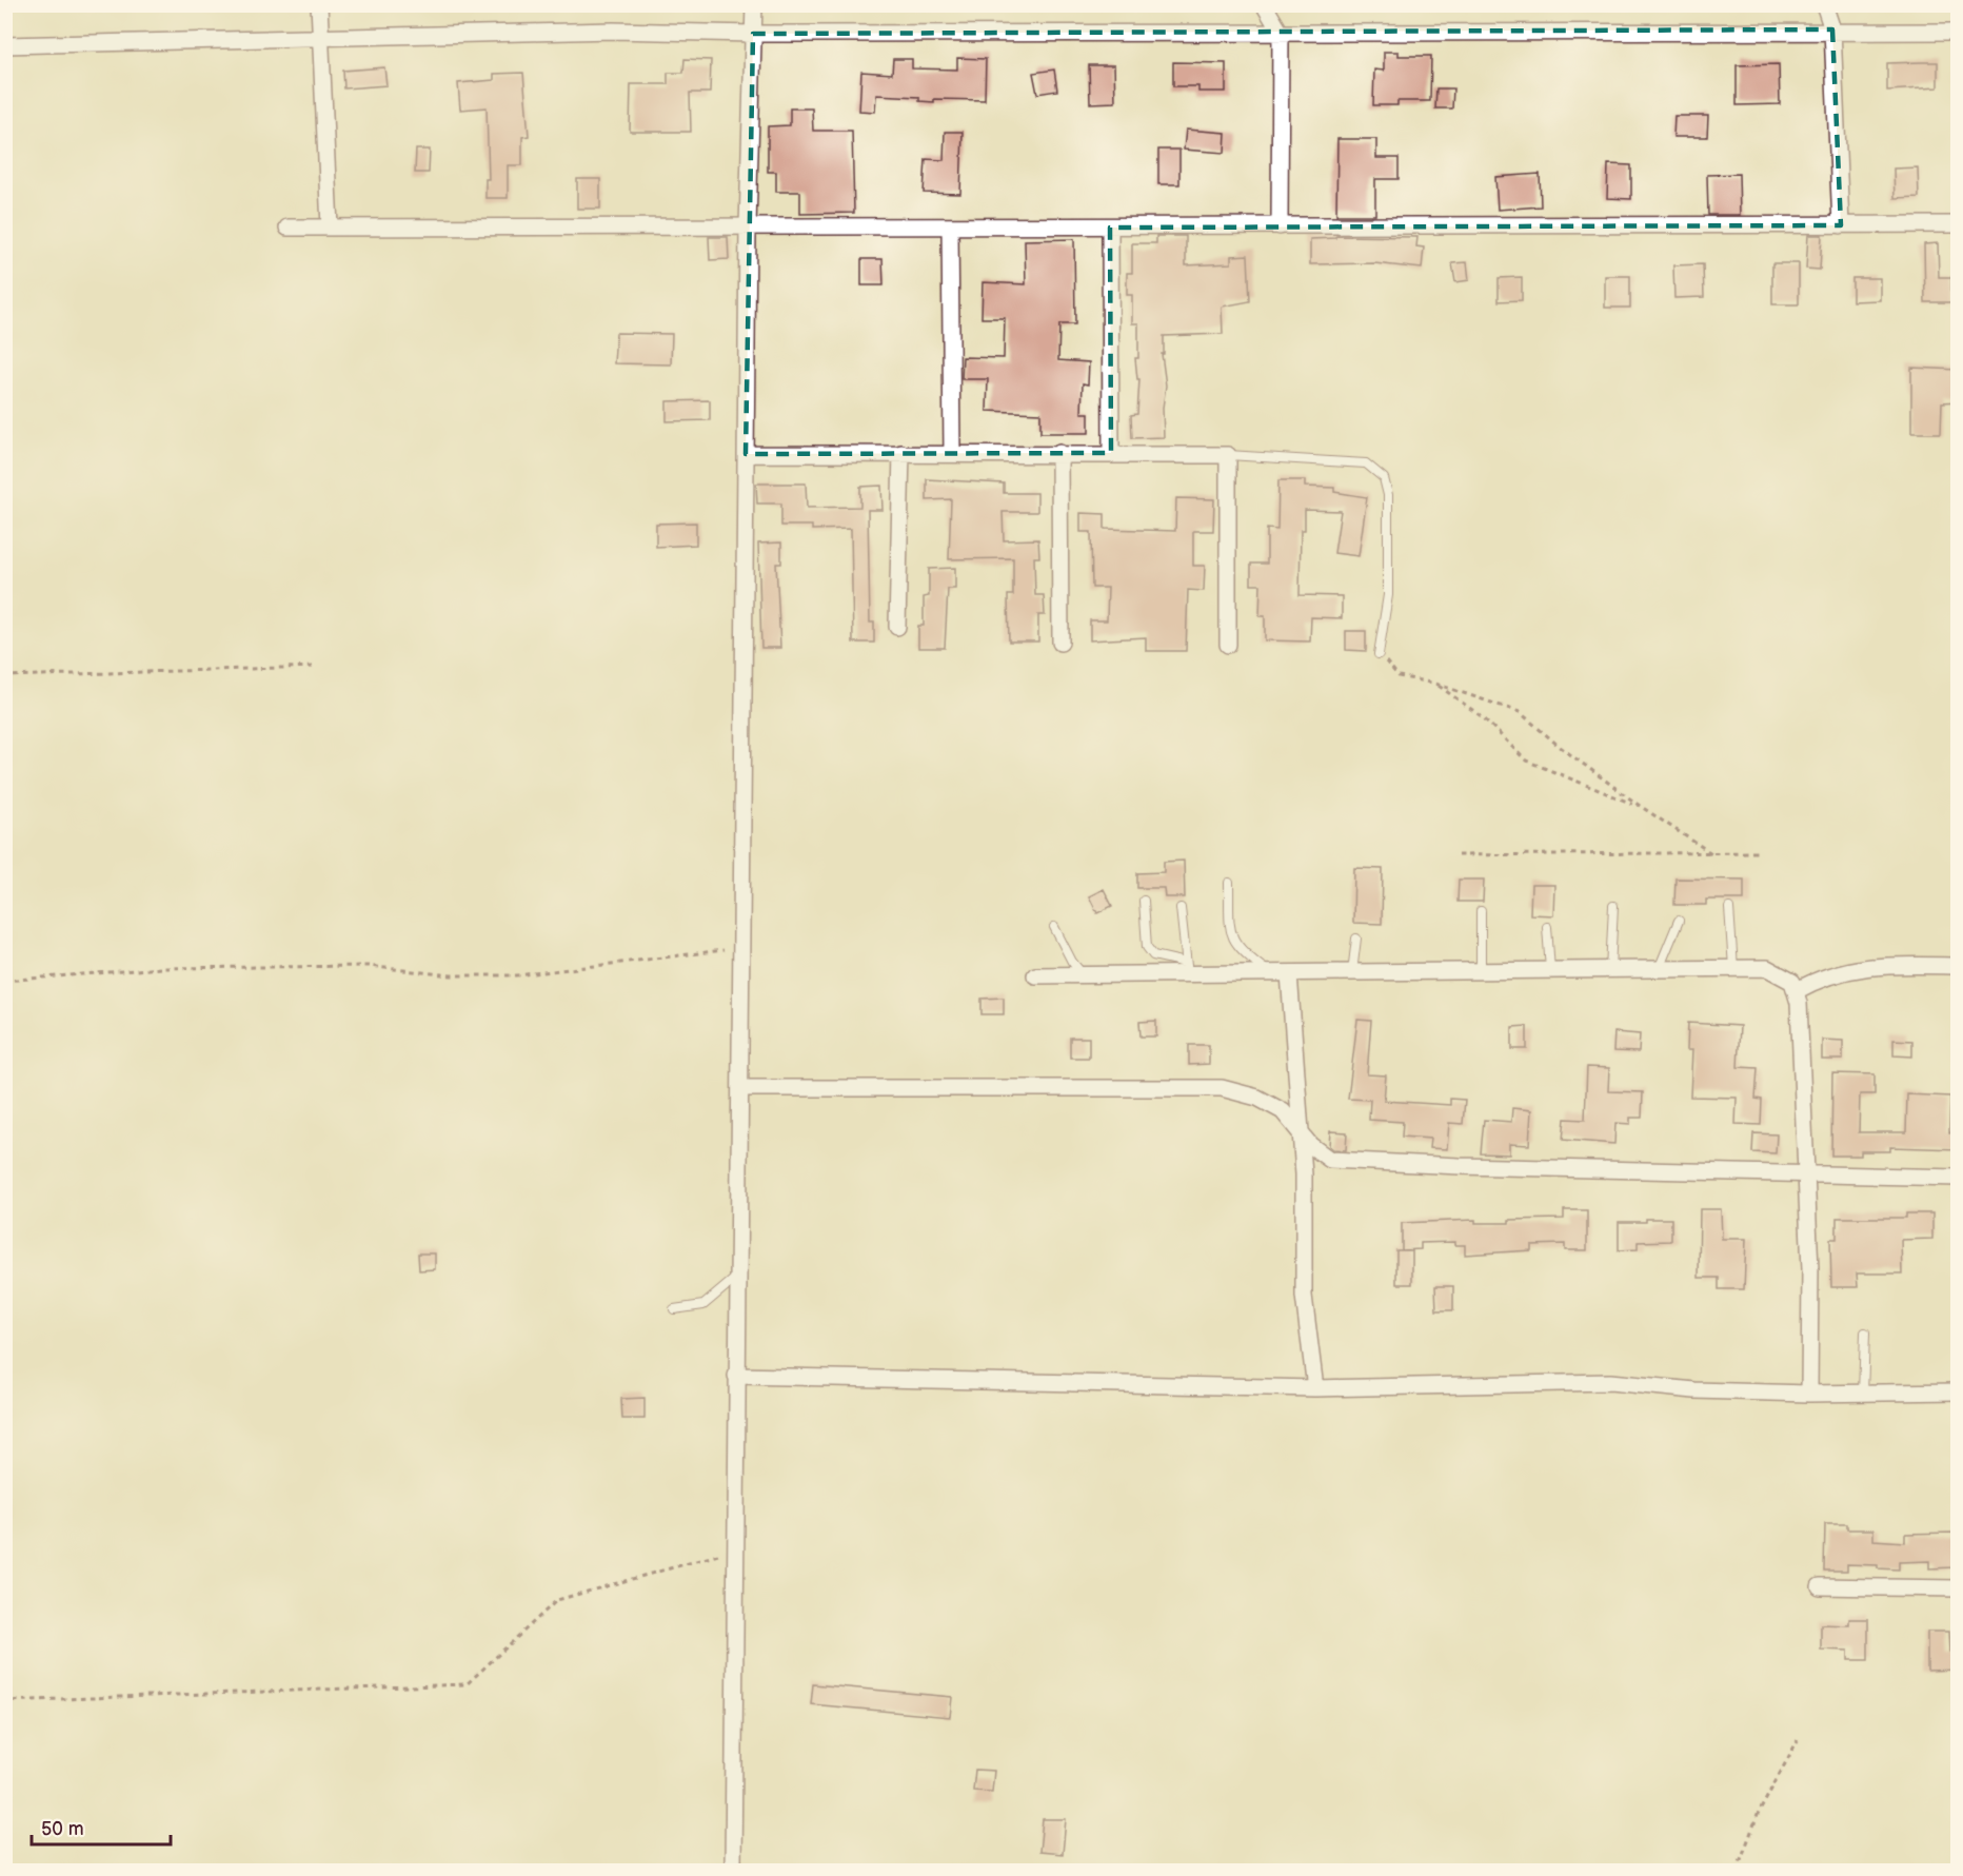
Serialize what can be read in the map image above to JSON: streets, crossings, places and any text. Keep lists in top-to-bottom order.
{
  "scale_bar": "50 m"
}
